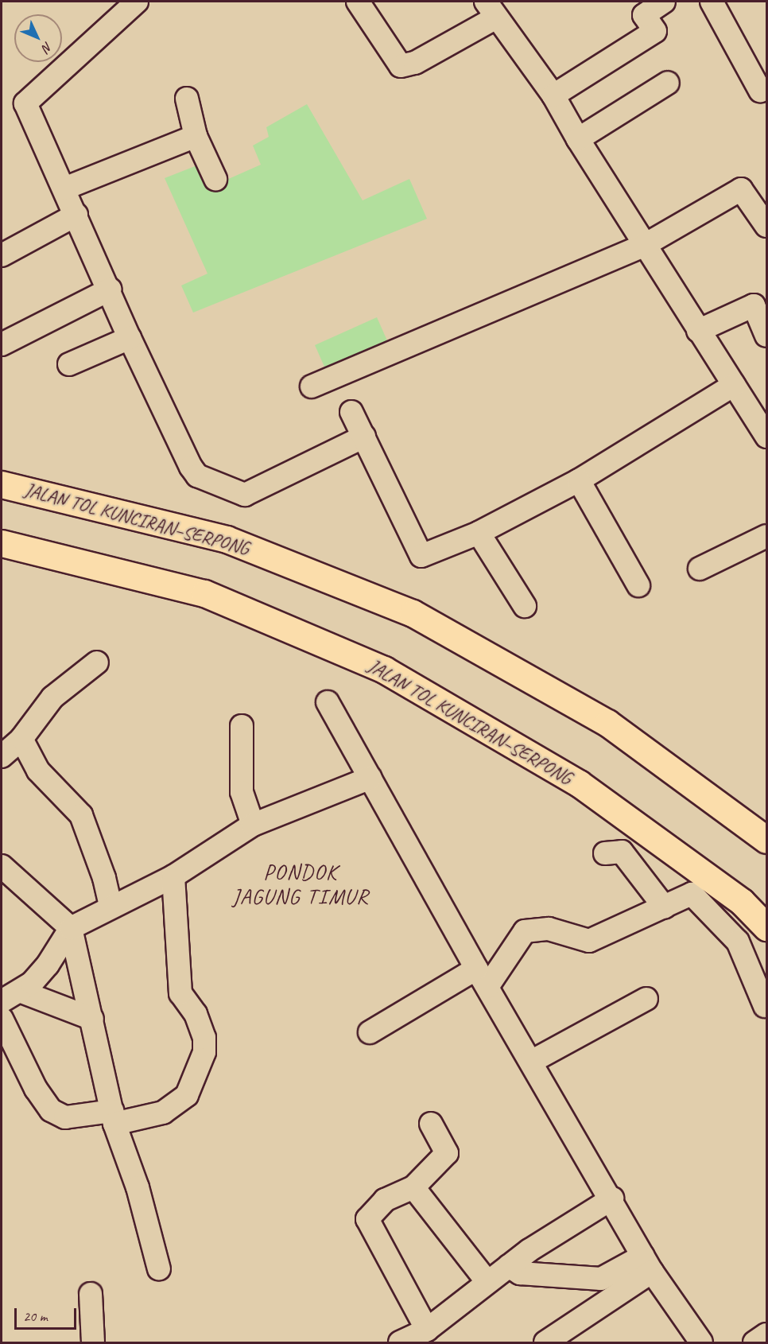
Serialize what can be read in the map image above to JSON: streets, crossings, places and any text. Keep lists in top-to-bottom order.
{
  "streets": {
    "highway": ["JALAN TOL KUNCIRAN–SERPONG"]
  },
  "districts": ["PONDOK JAGUNG TIMUR"],
  "scale_bar": "20 m",
  "north": "bottom right"
}
